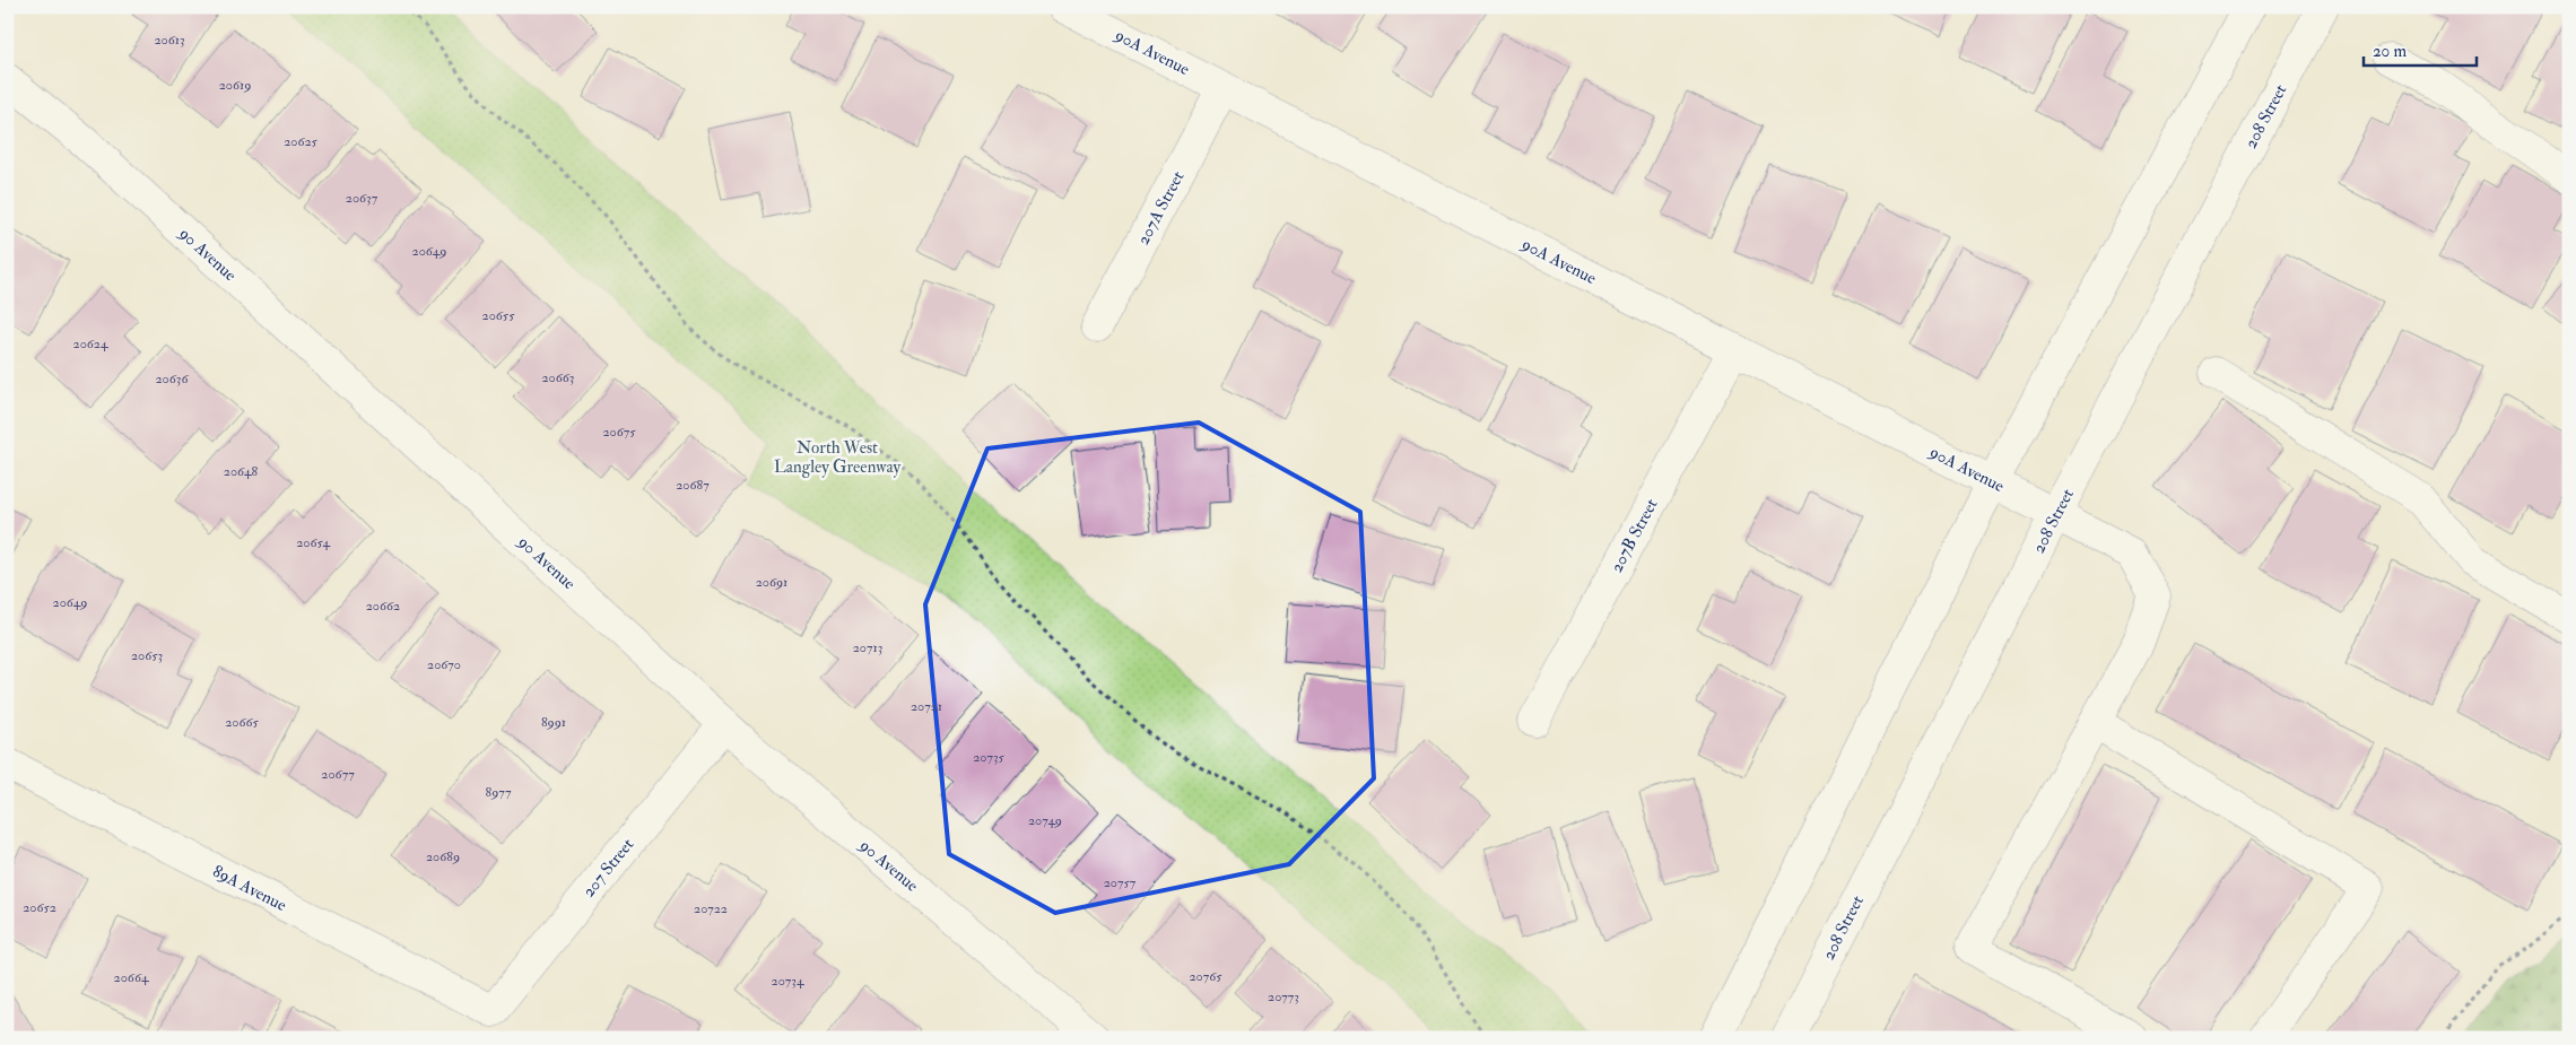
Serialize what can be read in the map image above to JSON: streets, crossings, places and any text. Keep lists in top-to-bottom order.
{
  "streets": {
    "street": [
      "90A Avenue",
      "208 Street",
      "207A Street",
      "90 Avenue",
      "207B Street",
      "207 Street",
      "89A Avenue"
    ]
  },
  "crossings": [
    ["90A Avenue", "208 Street"],
    ["90A Avenue", "207A Street"],
    ["90A Avenue", "207B Street"],
    ["90 Avenue", "207 Street"],
    ["207 Street", "89A Avenue"]
  ],
  "parks": ["North West Langley Greenway"],
  "house_numbers": [
    "20613",
    "20619",
    "20625",
    "20637",
    "20649",
    "20655",
    "20624",
    "20663",
    "20636",
    "20675",
    "20648",
    "20687",
    "20654",
    "20691",
    "20649",
    "20662",
    "20713",
    "20653",
    "20670",
    "20721",
    "20665",
    "8991",
    "20735",
    "20677",
    "8977",
    "20749",
    "20689",
    "20757",
    "20652",
    "20722",
    "20765",
    "20664",
    "20734",
    "20773"
  ],
  "scale_bar": "20 m"
}
